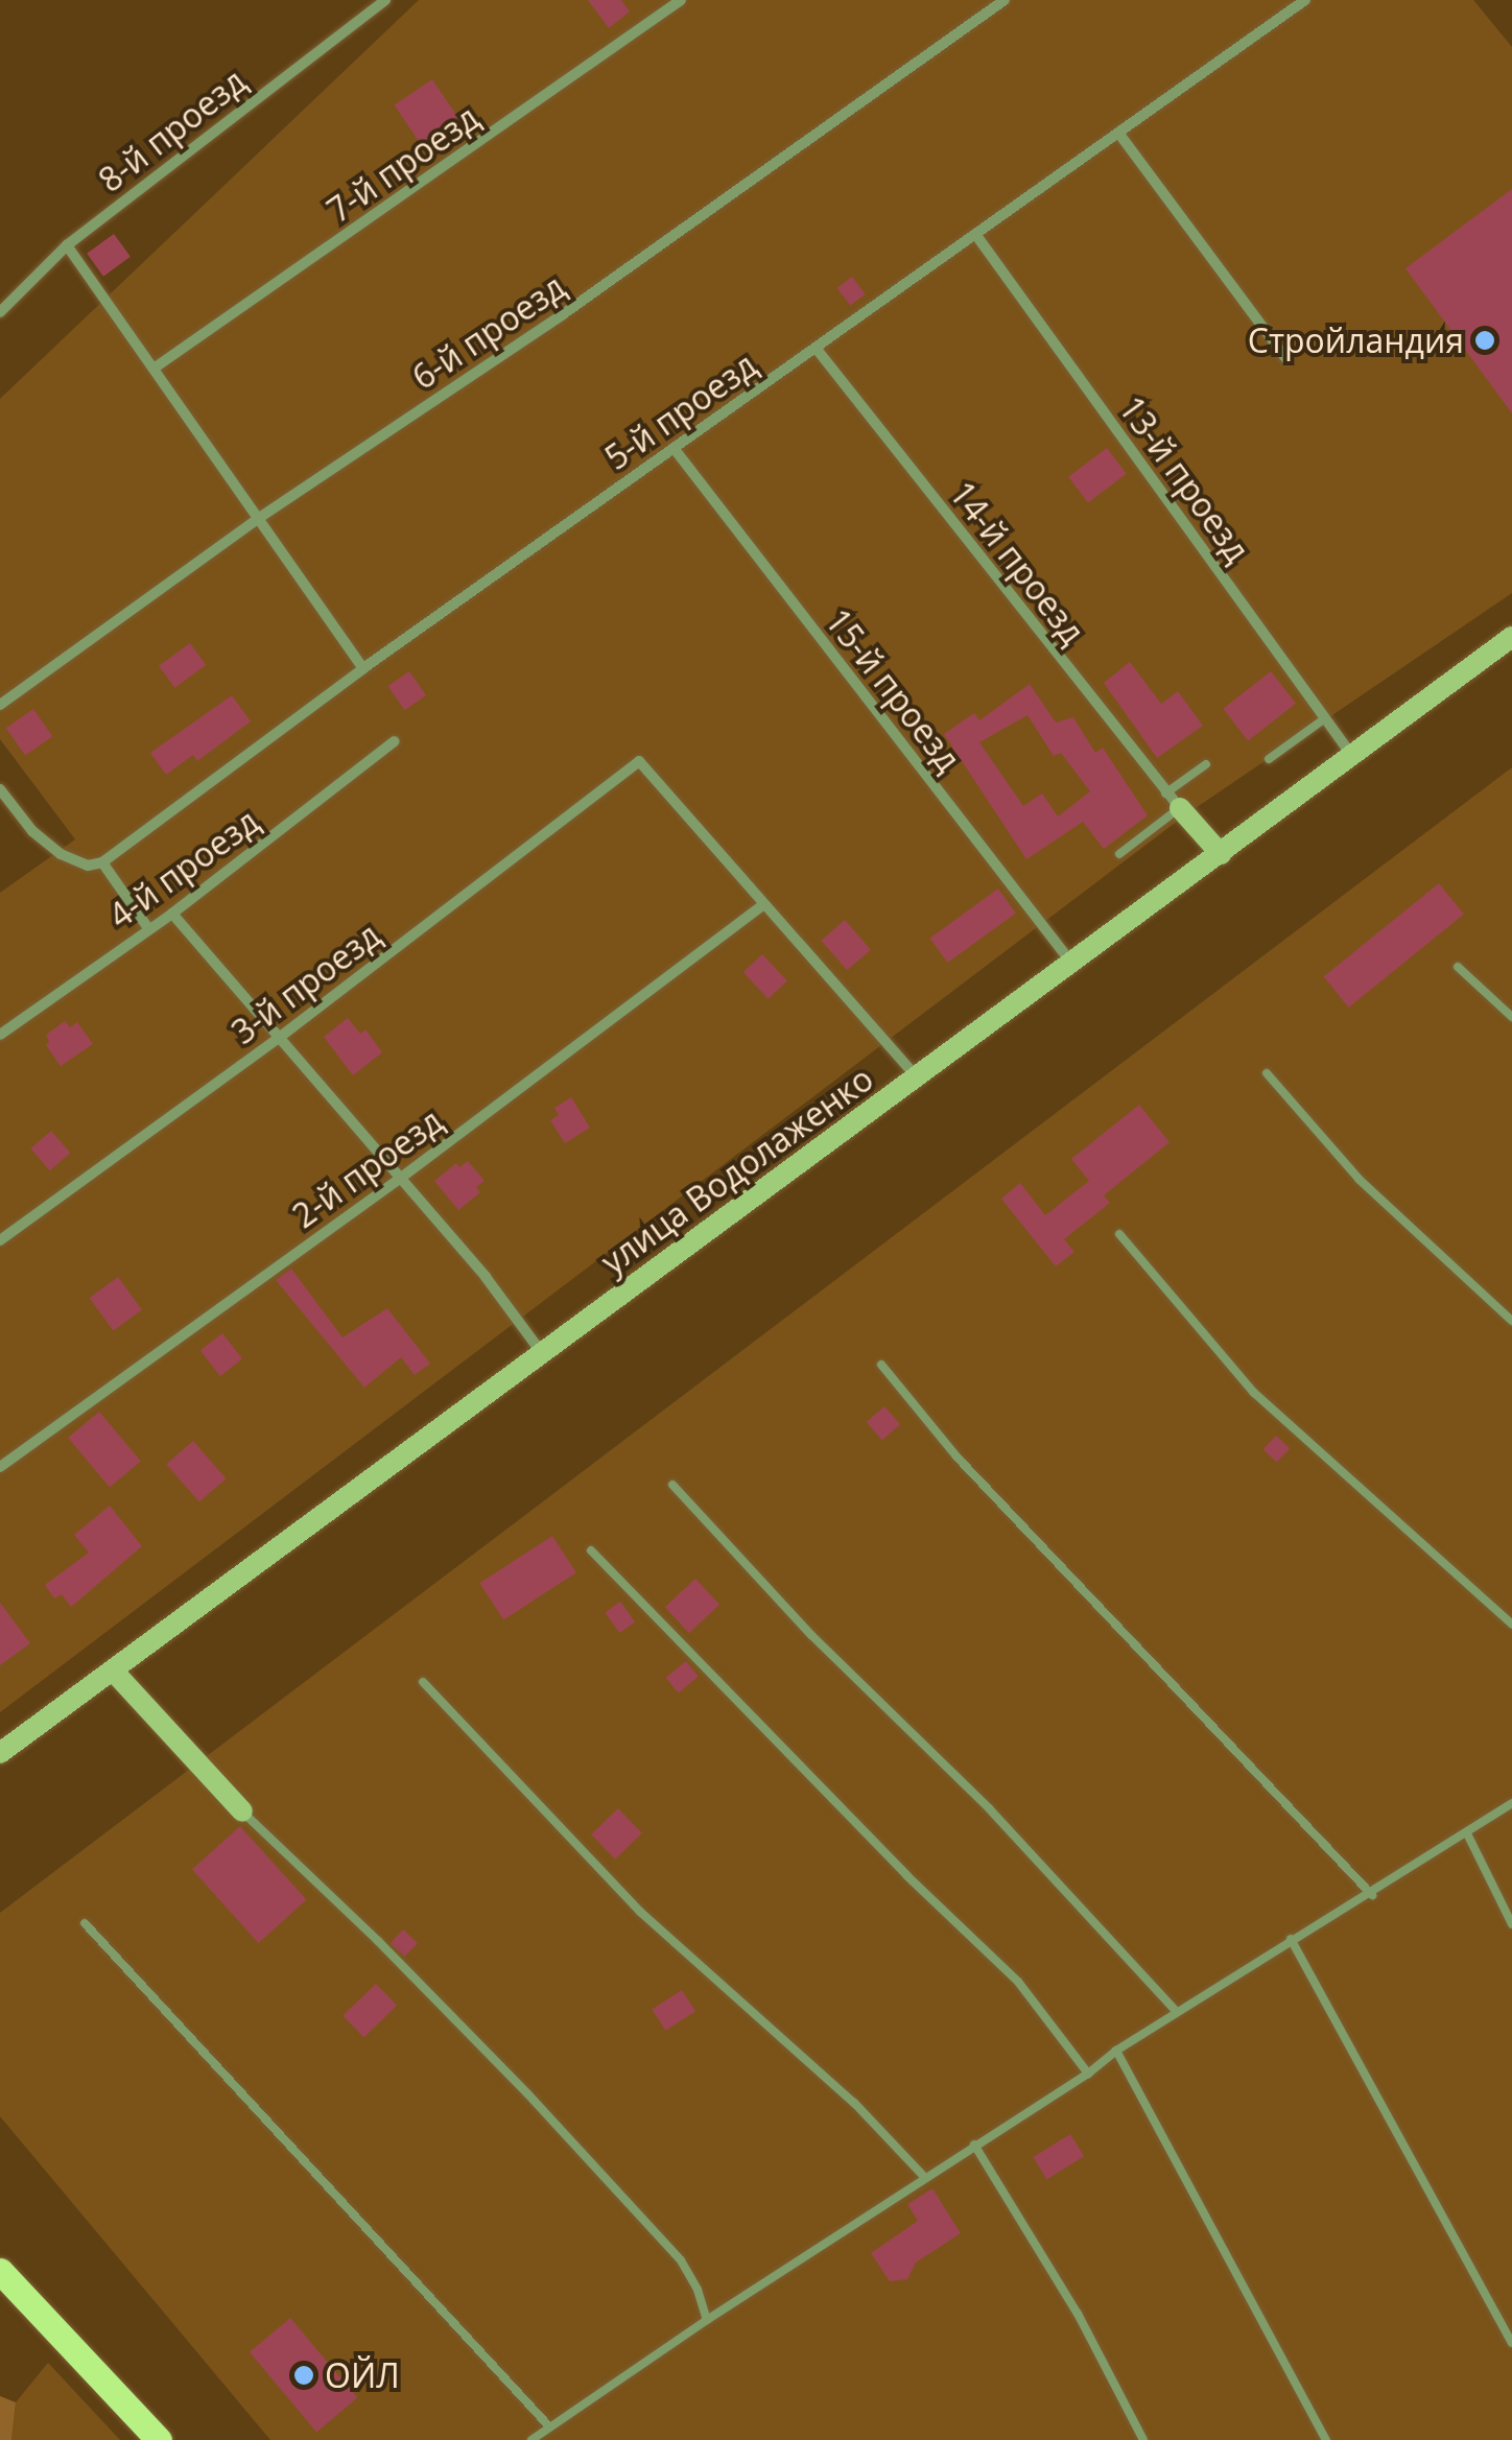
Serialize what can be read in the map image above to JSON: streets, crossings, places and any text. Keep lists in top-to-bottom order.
{
  "streets": {
    "main road": ["улица Водолаженко"],
    "street": [
      "8-й проезд",
      "7-й проезд",
      "6-й проезд",
      "5-й проезд",
      "13-й проезд",
      "14-й проезд",
      "15-й проезд",
      "4-й проезд",
      "3-й проезд",
      "2-й проезд"
    ]
  },
  "crossings": [
    ["5-й проезд", "13-й проезд"],
    ["5-й проезд", "14-й проезд"],
    ["5-й проезд", "15-й проезд"],
    ["13-й проезд", "улица Водолаженко"],
    ["15-й проезд", "улица Водолаженко"],
    ["3-й проезд", "2-й проезд"]
  ],
  "places": ["Стройландия", "ОЙЛ"]
}
